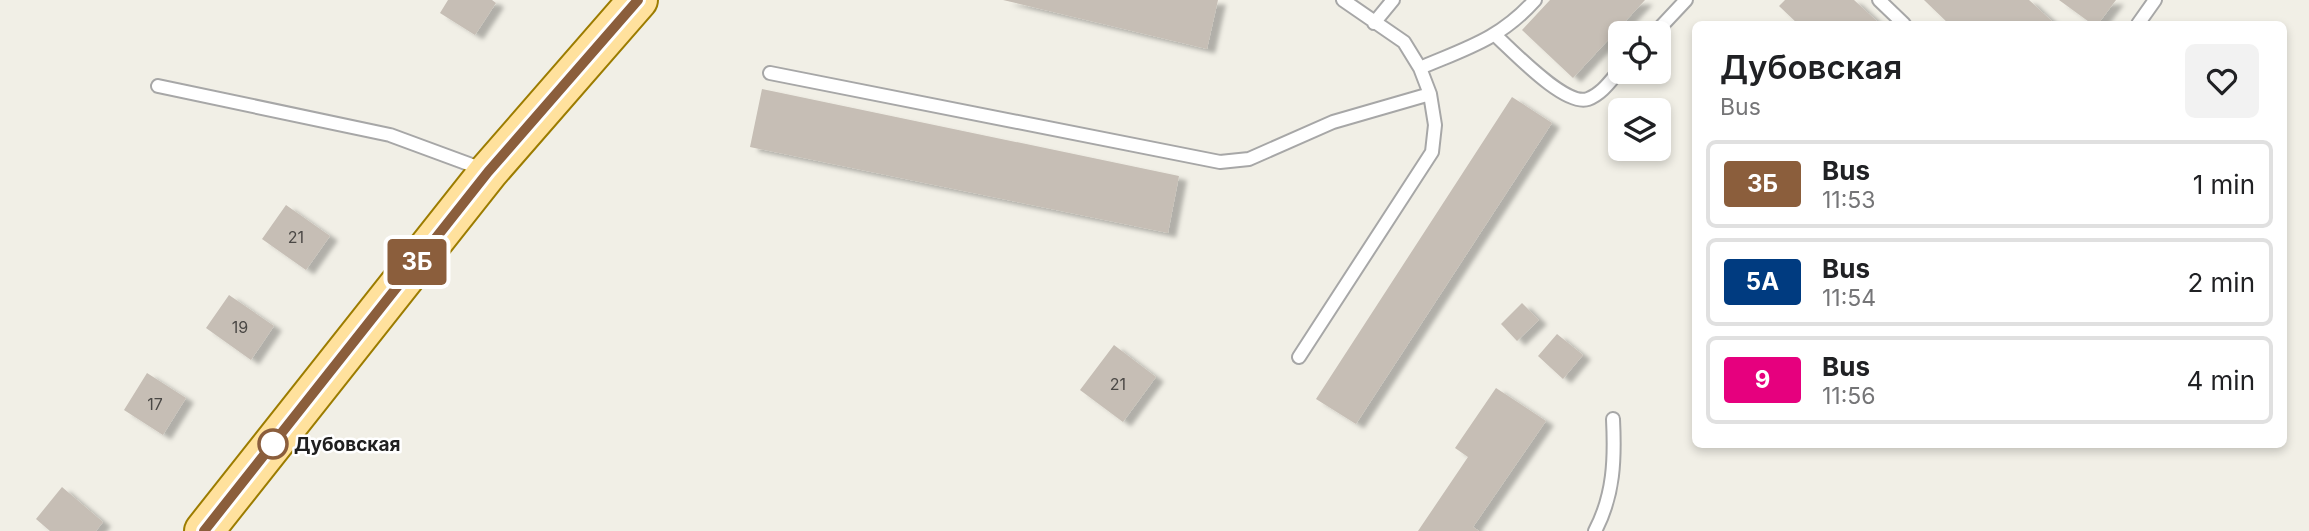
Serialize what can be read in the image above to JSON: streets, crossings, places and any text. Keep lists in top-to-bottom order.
{
  "places": ["Дубовская"],
  "lines": ["bus line 3Б"],
  "house_numbers": [
    "21",
    "19",
    "21",
    "17"
  ],
  "page": {
    "on_map": "3Б",
    "heading": ["Дубовская", "Bus"],
    "list": [
      {
        "mark": "3Б",
        "name": "Bus",
        "note": "11:53",
        "value": "1 min"
      },
      {
        "mark": "5А",
        "name": "Bus",
        "note": "11:54",
        "value": "2 min"
      },
      {
        "mark": "9",
        "name": "Bus",
        "note": "11:56",
        "value": "4 min"
      }
    ]
  }
}
